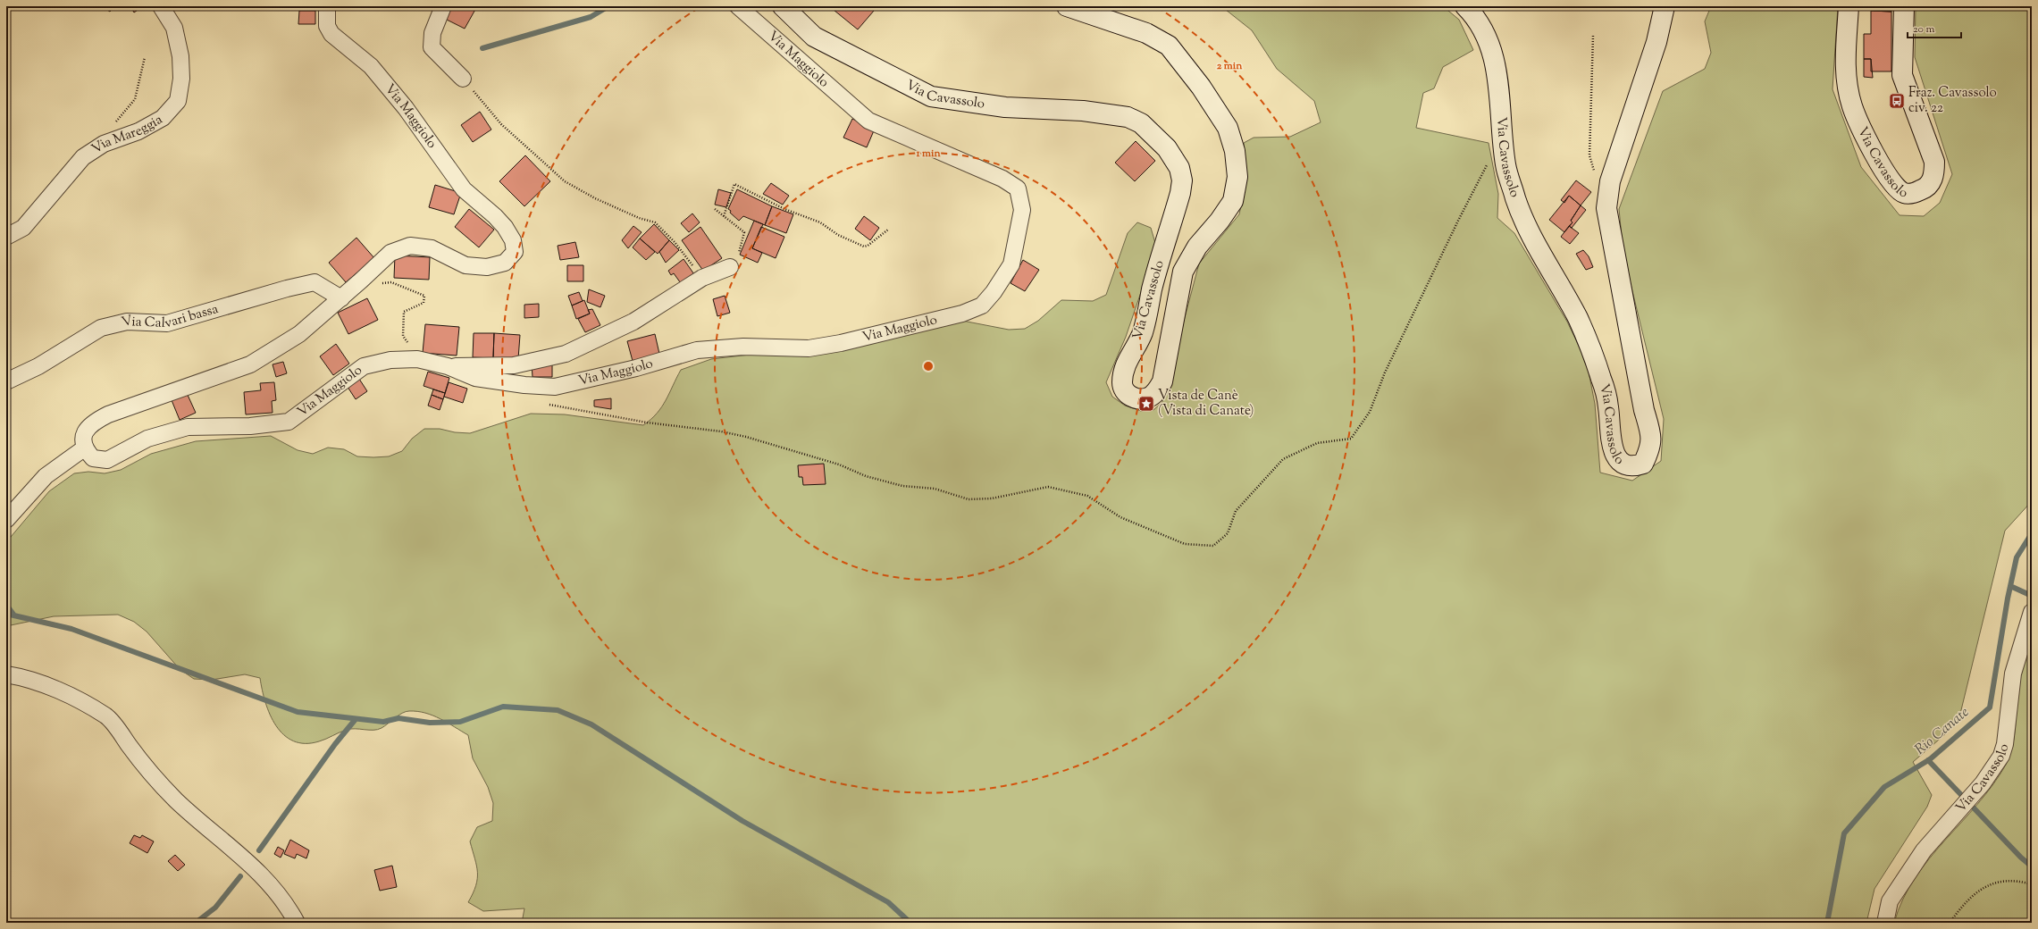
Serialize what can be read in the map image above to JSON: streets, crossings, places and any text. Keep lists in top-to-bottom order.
{
  "streets": {
    "main road": ["Via Cavassolo"],
    "street": ["Via Maggiolo", "Via Mareggia", "Via Calvari bassa"]
  },
  "crossings": [
    ["Via Maggiolo", "Via Calvari bassa"]
  ],
  "water": ["Rio Canate"],
  "places": {
    "bus stop": ["Fraz. Cavassolo civ. 22"],
    "place": ["Vista de Canè (Vista di Canate)"]
  },
  "scale_bar": "20 m",
  "rings": ["2 min", "1 min"]
}
